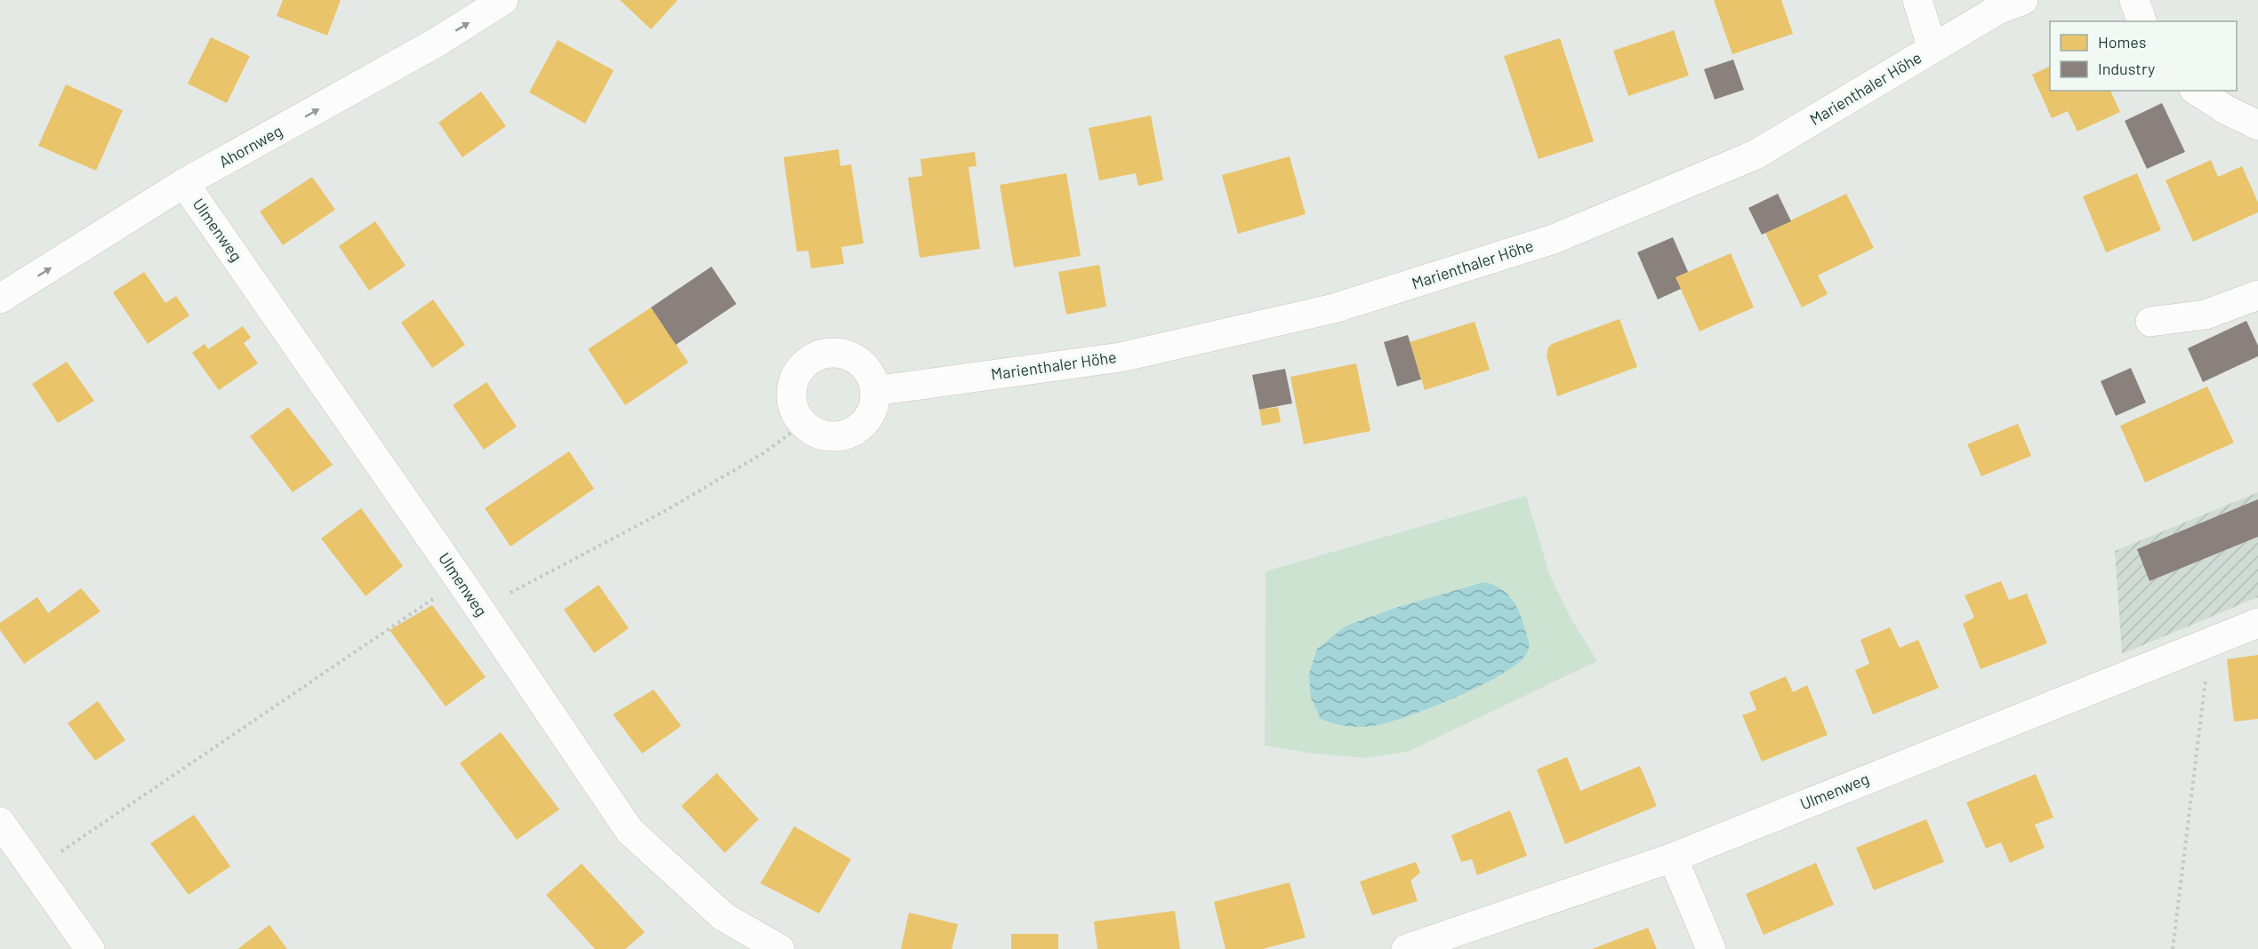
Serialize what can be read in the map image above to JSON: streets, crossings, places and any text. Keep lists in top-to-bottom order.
{
  "streets": {
    "street": ["Marienthaler Höhe", "Ahornweg", "Ulmenweg"]
  },
  "crossings": [
    ["Ahornweg", "Ulmenweg"]
  ],
  "one_way": ["Ahornweg"],
  "legend": ["Homes", "Industry"]
}
